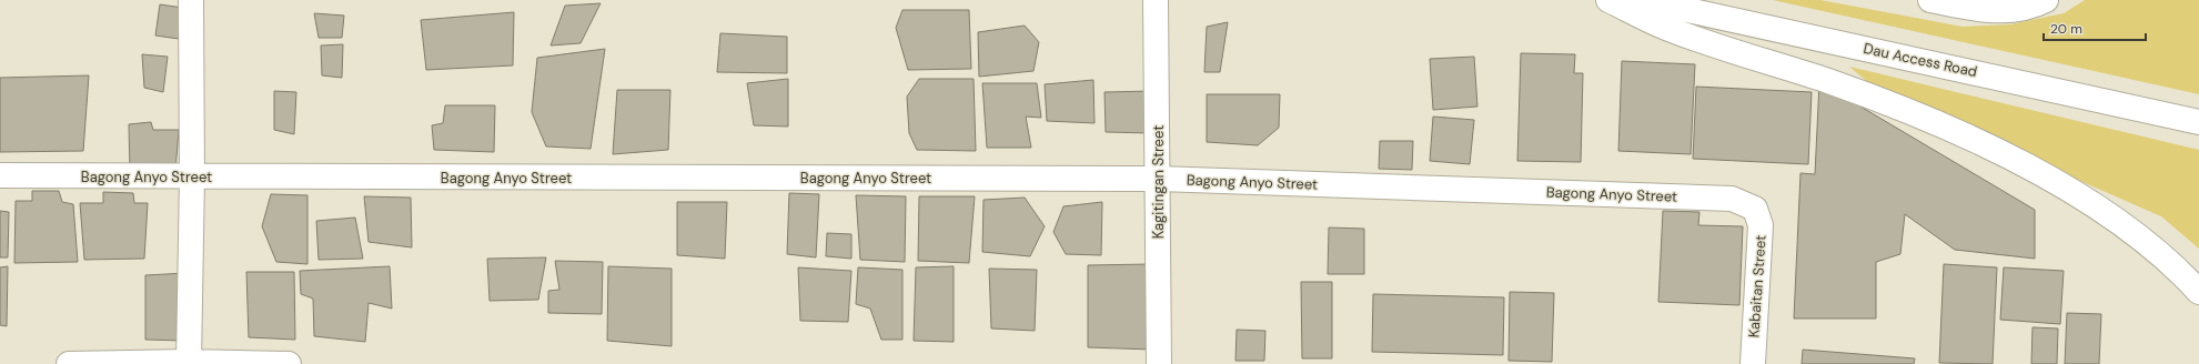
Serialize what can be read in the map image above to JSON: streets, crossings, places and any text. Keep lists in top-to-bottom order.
{
  "streets": {
    "main road": [
      "Dau Access Road",
      "Bagong Anyo Street",
      "Kagitingan Street",
      "Kabaitan Street"
    ]
  },
  "crossings": [
    ["Bagong Anyo Street", "Kagitingan Street"],
    ["Bagong Anyo Street", "Kabaitan Street"]
  ],
  "scale_bar": "20 m"
}
